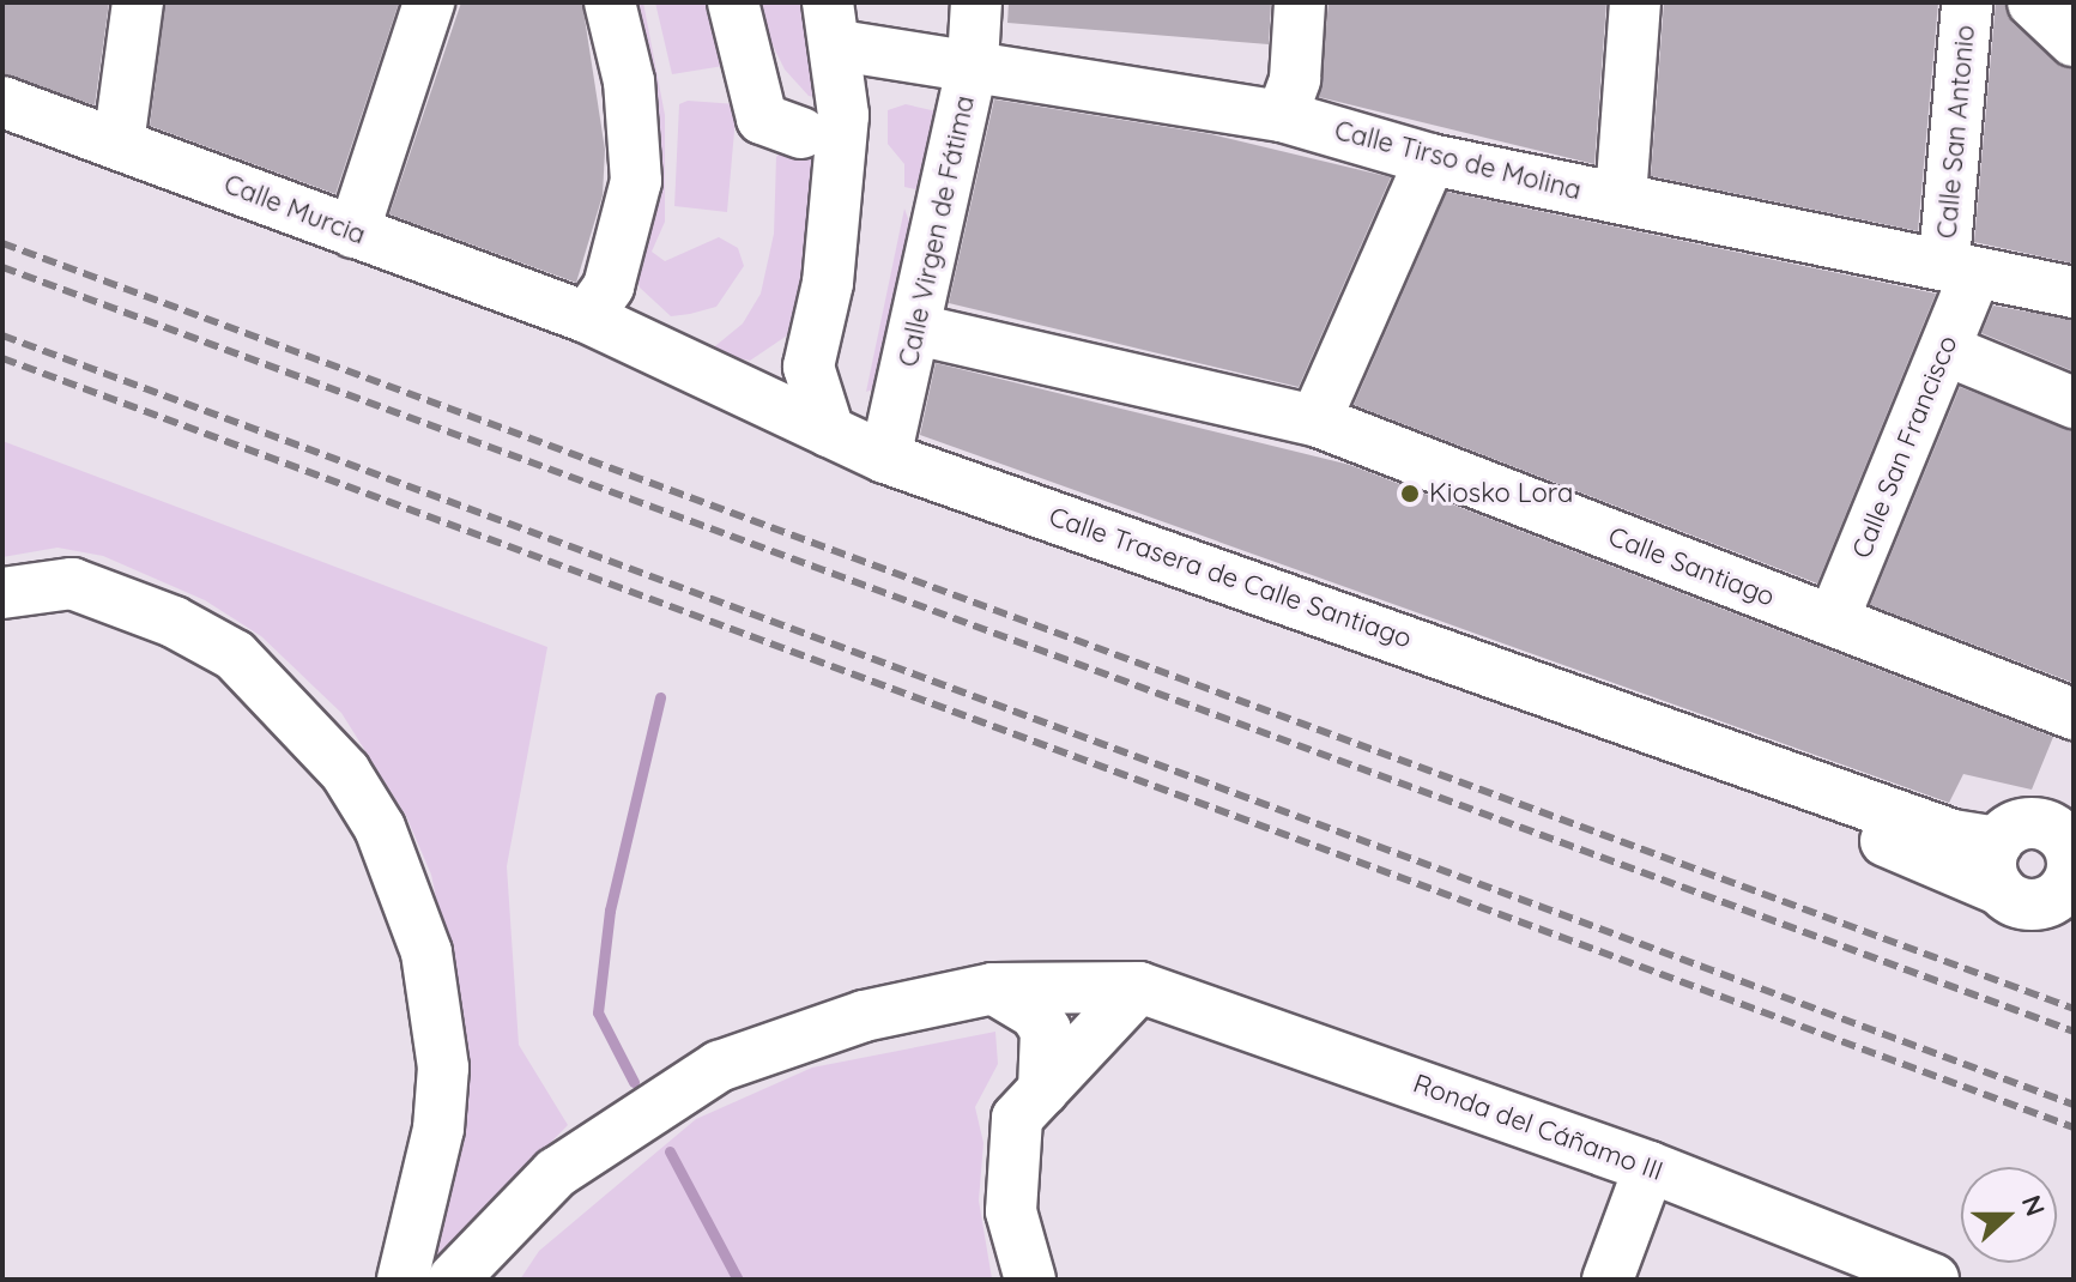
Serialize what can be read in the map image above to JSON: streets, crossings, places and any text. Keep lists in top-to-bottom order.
{
  "streets": {
    "street": [
      "Calle San Antonio",
      "Calle Tirso de Molina",
      "Calle Murcia",
      "Calle Virgen de Fátima",
      "Calle San Francisco",
      "Calle Santiago",
      "Calle Trasera de Calle Santiago",
      "Ronda del Cáñamo III"
    ]
  },
  "crossings": [
    ["Calle San Antonio", "Calle Tirso de Molina"],
    ["Calle San Antonio", "Calle San Francisco"],
    ["Calle Tirso de Molina", "Calle Virgen de Fátima"],
    ["Calle Tirso de Molina", "Calle San Francisco"],
    ["Calle Murcia", "Calle Trasera de Calle Santiago"],
    ["Calle Virgen de Fátima", "Calle Santiago"],
    ["Calle Virgen de Fátima", "Calle Trasera de Calle Santiago"],
    ["Calle San Francisco", "Calle Santiago"]
  ],
  "places": ["Kiosko Lora"],
  "north": "right"
}
